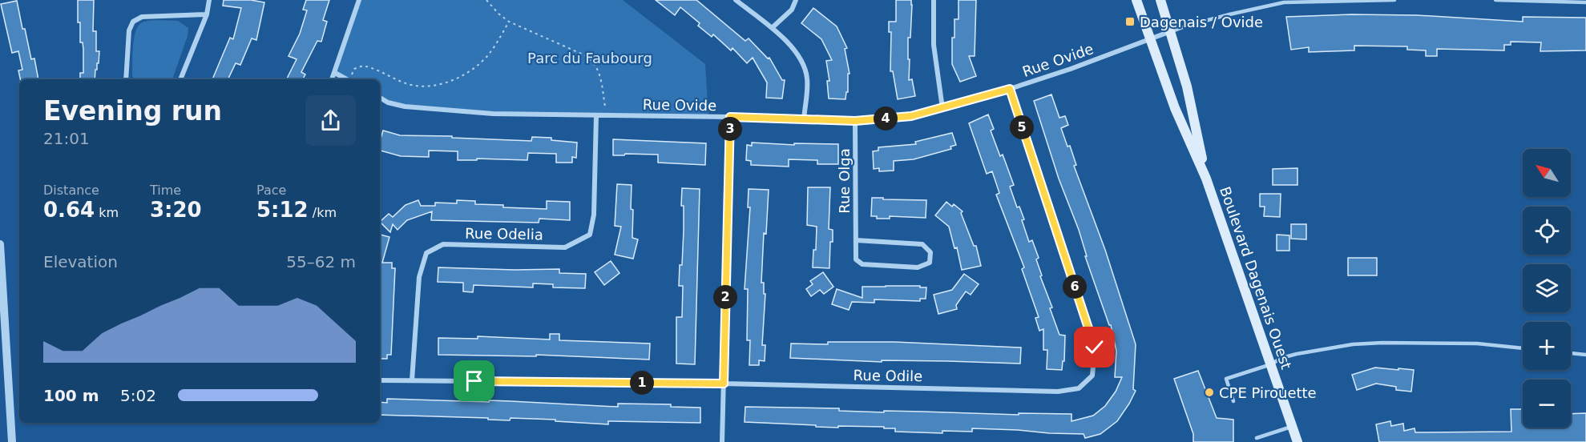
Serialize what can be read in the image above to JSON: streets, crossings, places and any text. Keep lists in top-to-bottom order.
{
  "streets": {
    "main road": ["Boulevard Dagenais Ouest"],
    "street": [
      "Rue Ovide",
      "Rue Olga",
      "Rue Odelia",
      "Rue Odile"
    ]
  },
  "crossings": [
    ["Rue Ovide", "Rue Olga"],
    ["Rue Ovide", "Rue Odelia"],
    ["Rue Ovide", "Boulevard Dagenais Ouest"],
    ["Rue Ovide", "Rue Odile"],
    ["Rue Odelia", "Rue Odile"]
  ],
  "parks": ["Parc du Faubourg"],
  "places": {
    "transit": ["Dagenais / Ovide"],
    "other": ["CPE Pirouette"]
  },
  "north": "top left",
  "page": {
    "heading": ["Evening run", "21:01"],
    "pins": [
      "4",
      "5",
      "3",
      "6",
      "2",
      "1"
    ],
    "map_buttons": ["+", "−"],
    "stats": [
      ["Distance", "0.64 km"],
      ["Time", "3:20"],
      ["Pace", "5:12 /km"]
    ],
    "chart": ["Elevation", "55–62 m"],
    "list": [
      {
        "name": "100 m",
        "note": "5:02"
      }
    ]
  }
}
